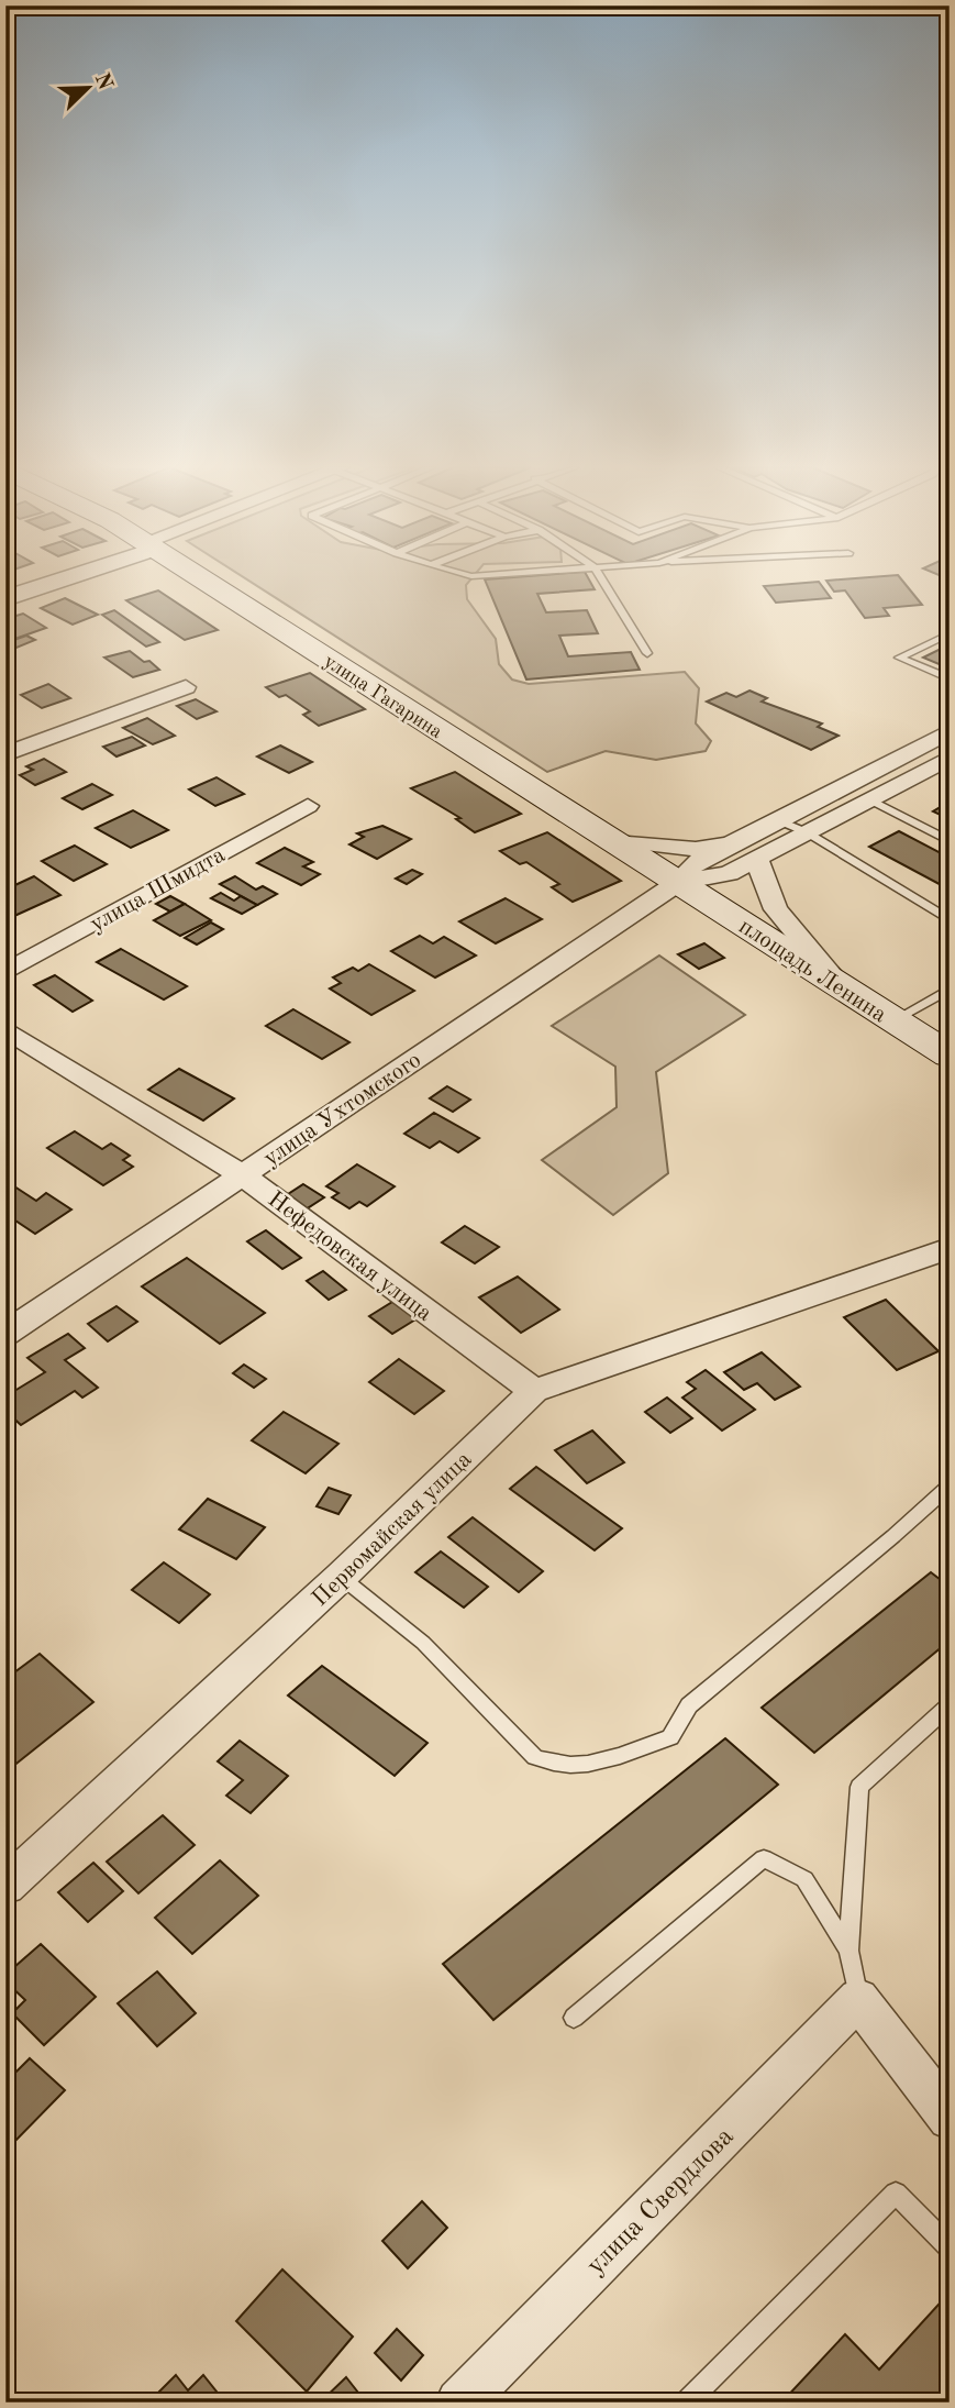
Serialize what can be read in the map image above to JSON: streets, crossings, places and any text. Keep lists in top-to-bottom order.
{
  "streets": {
    "main road": ["улица Гагарина", "площадь Ленина"],
    "street": [
      "улица Шмидта",
      "улица Ухтомского",
      "Нефедовская улица",
      "Первомайская улица",
      "улица Свердлова"
    ]
  },
  "crossings": [
    ["улица Гагарина", "площадь Ленина"],
    ["улица Гагарина", "улица Ухтомского"],
    ["площадь Ленина", "улица Ухтомского"],
    ["улица Ухтомского", "Нефедовская улица"],
    ["Нефедовская улица", "Первомайская улица"]
  ],
  "north": "top right"
}
